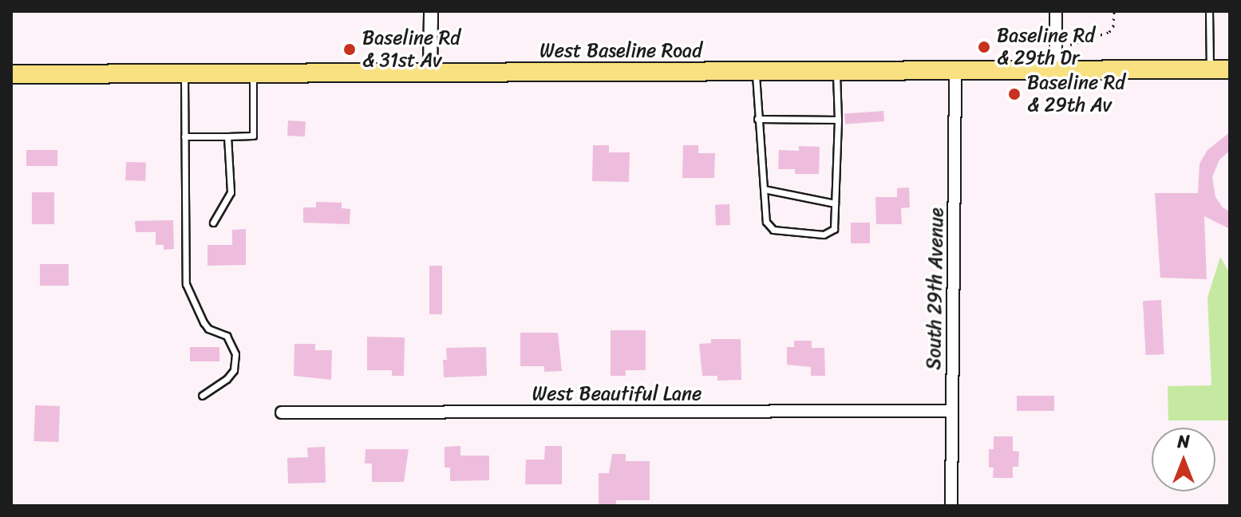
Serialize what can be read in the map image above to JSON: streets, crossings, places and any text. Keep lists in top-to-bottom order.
{
  "streets": {
    "main road": ["West Baseline Road"],
    "street": ["South 29th Avenue", "West Beautiful Lane"]
  },
  "crossings": [
    ["West Baseline Road", "South 29th Avenue"],
    ["South 29th Avenue", "West Beautiful Lane"]
  ],
  "places": ["Baseline Rd & 29th Dr", "Baseline Rd & 31st Av", "Baseline Rd & 29th Av"],
  "north": "top"
}
